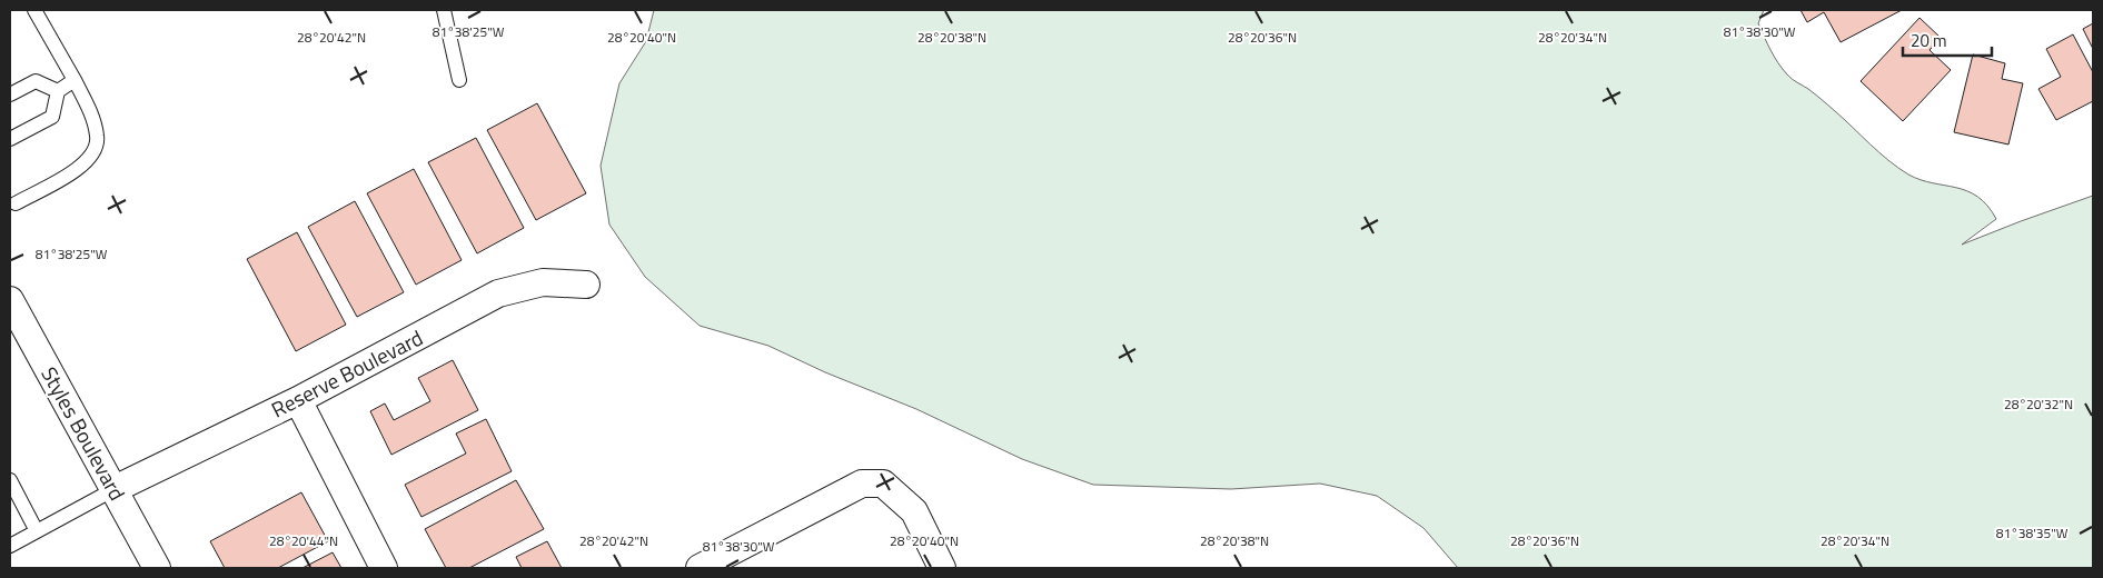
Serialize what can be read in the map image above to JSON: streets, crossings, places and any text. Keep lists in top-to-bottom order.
{
  "streets": {
    "street": ["Reserve Boulevard", "Styles Boulevard"]
  },
  "crossings": [
    ["Reserve Boulevard", "Styles Boulevard"]
  ],
  "scale_bar": "20 m",
  "coordinates": [
    "81°38'25\"W",
    "81°38'30\"W",
    "28°20'42\"N",
    "28°20'40\"N",
    "28°20'38\"N",
    "28°20'36\"N",
    "28°20'34\"N",
    "28°20'32\"N",
    "81°38'35\"W",
    "28°20'44\"N"
  ]
}
